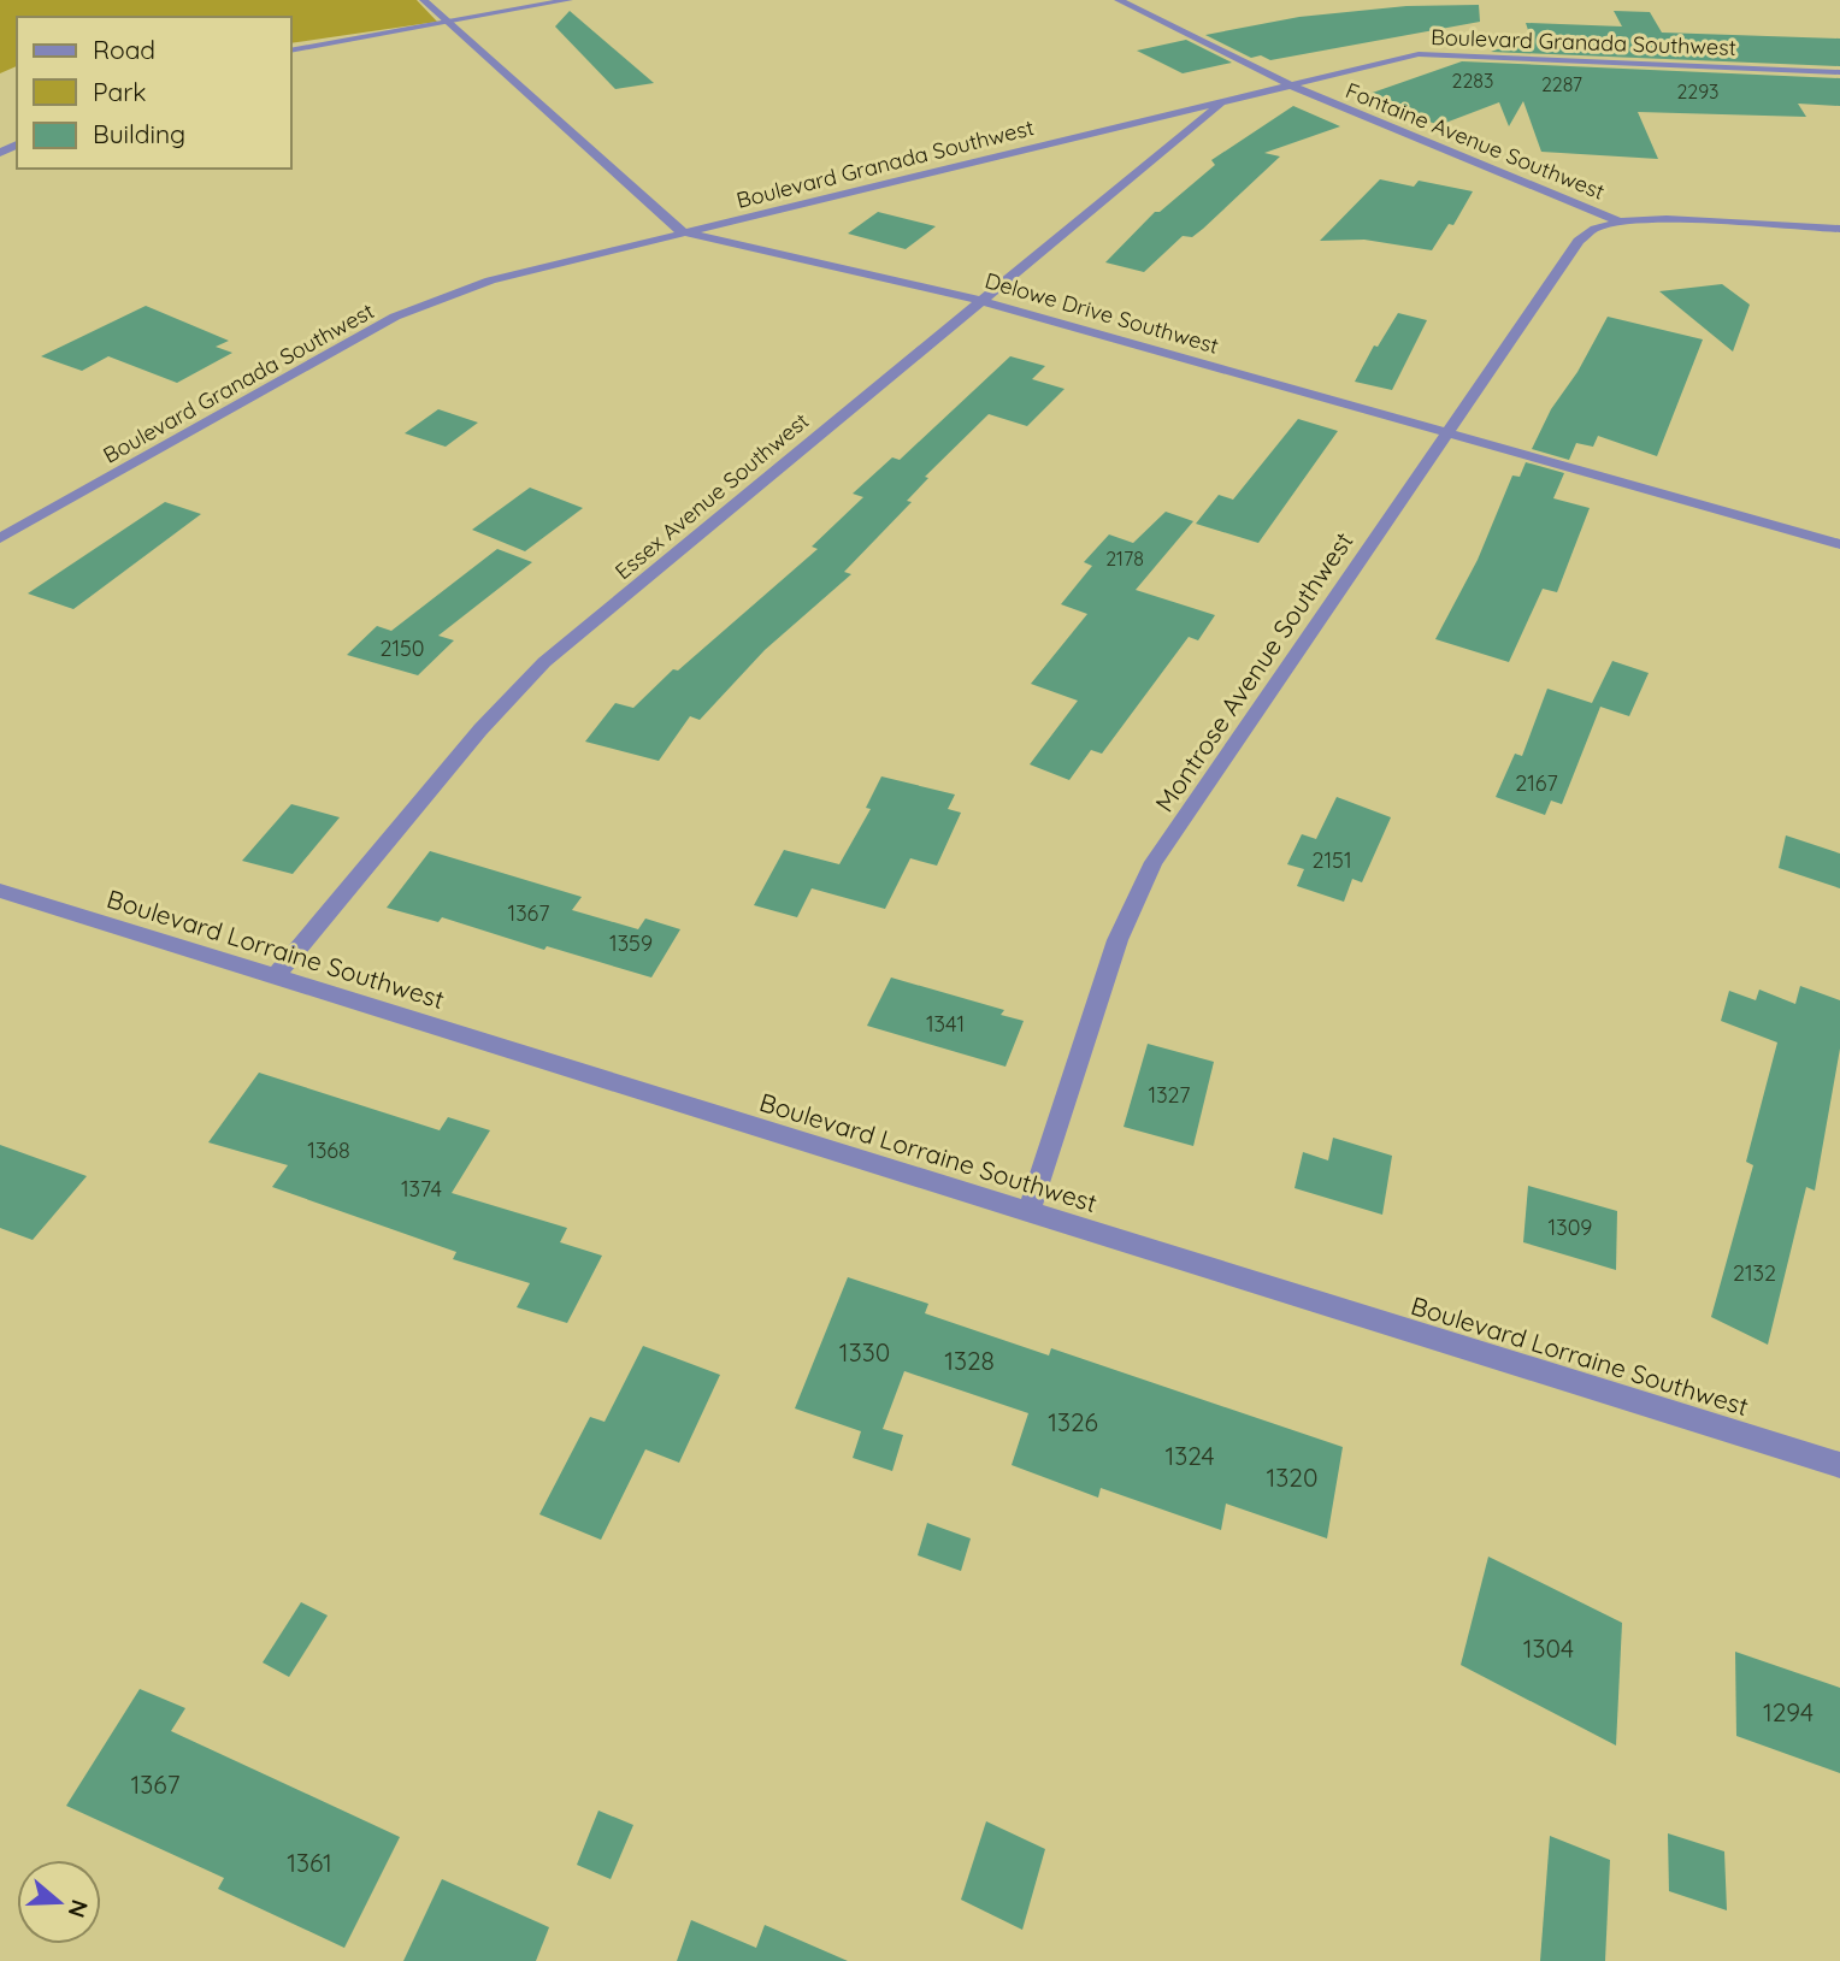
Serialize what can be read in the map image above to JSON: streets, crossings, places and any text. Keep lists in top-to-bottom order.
{
  "streets": {
    "street": [
      "Boulevard Granada Southwest",
      "Fontaine Avenue Southwest",
      "Delowe Drive Southwest",
      "Essex Avenue Southwest",
      "Montrose Avenue Southwest",
      "Boulevard Lorraine Southwest"
    ]
  },
  "crossings": [
    ["Boulevard Granada Southwest", "Fontaine Avenue Southwest"],
    ["Boulevard Granada Southwest", "Delowe Drive Southwest"],
    ["Boulevard Granada Southwest", "Essex Avenue Southwest"],
    ["Fontaine Avenue Southwest", "Montrose Avenue Southwest"],
    ["Delowe Drive Southwest", "Essex Avenue Southwest"],
    ["Delowe Drive Southwest", "Montrose Avenue Southwest"],
    ["Essex Avenue Southwest", "Boulevard Lorraine Southwest"],
    ["Montrose Avenue Southwest", "Boulevard Lorraine Southwest"]
  ],
  "house_numbers": [
    "2283",
    "2287",
    "2293",
    "2178",
    "2150",
    "2167",
    "2151",
    "1367",
    "1359",
    "1341",
    "1327",
    "1368",
    "1374",
    "1309",
    "2132",
    "1330",
    "1328",
    "1326",
    "1324",
    "1320",
    "1304",
    "1294",
    "1367",
    "1361"
  ],
  "legend": ["Road", "Park", "Building"],
  "north": "right"
}
